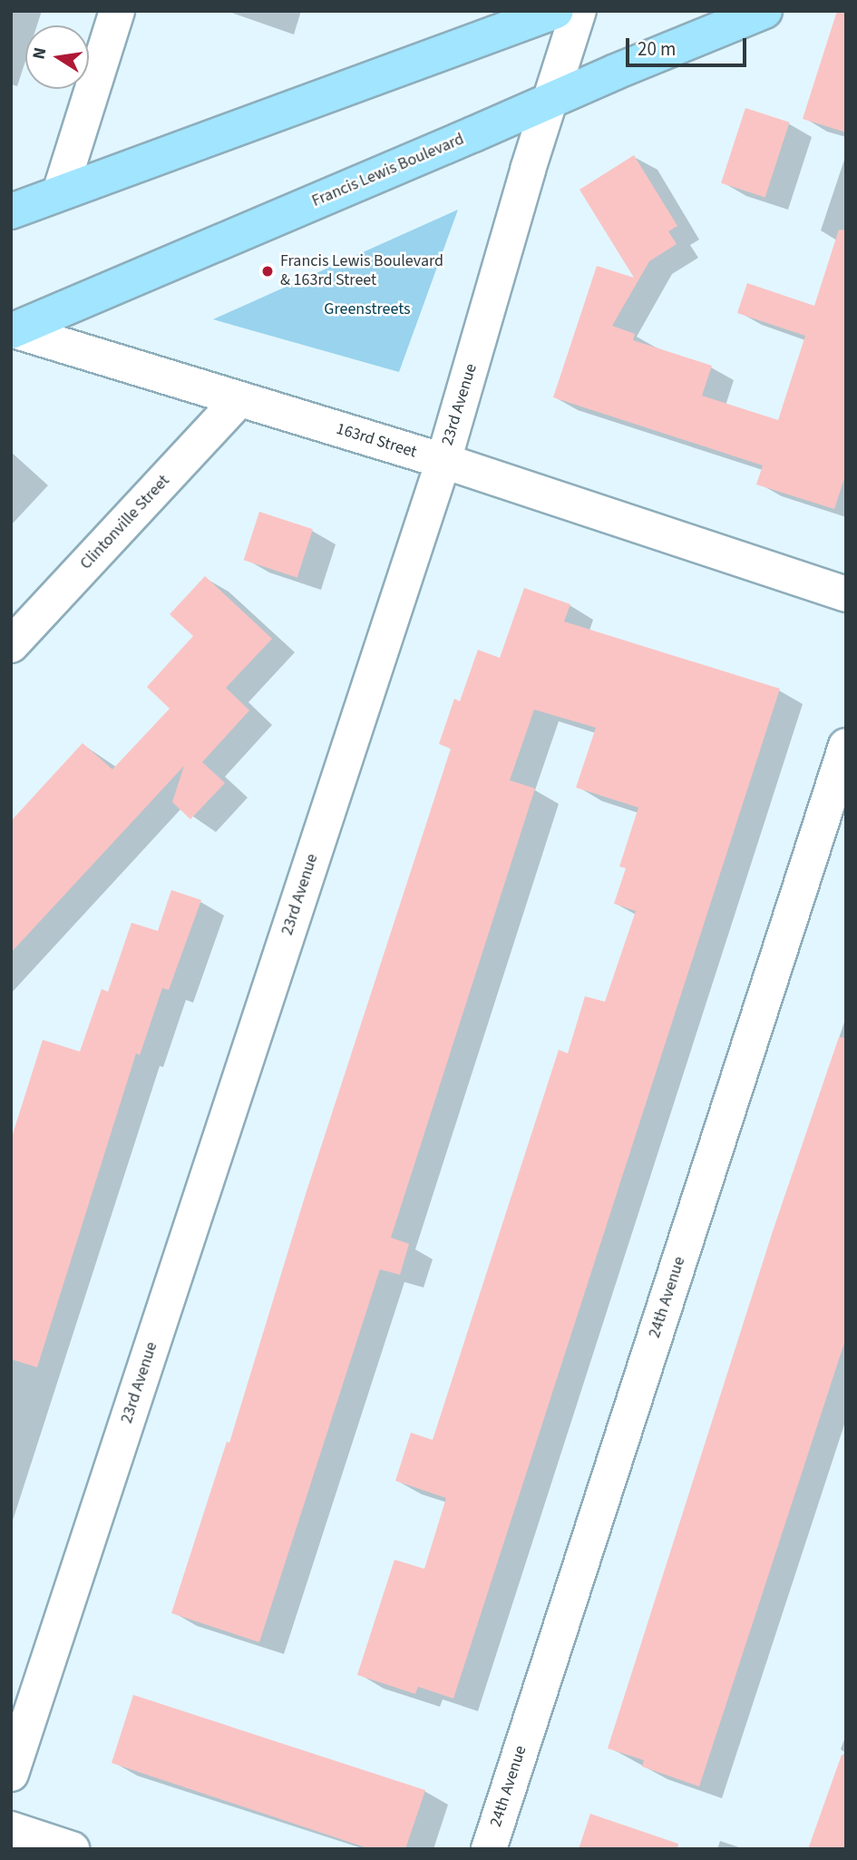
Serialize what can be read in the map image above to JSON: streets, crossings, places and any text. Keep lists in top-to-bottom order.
{
  "streets": {
    "main road": ["Francis Lewis Boulevard"],
    "street": [
      "23rd Avenue",
      "163rd Street",
      "Clintonville Street",
      "24th Avenue"
    ]
  },
  "crossings": [
    ["Francis Lewis Boulevard", "23rd Avenue"],
    ["Francis Lewis Boulevard", "163rd Street"],
    ["23rd Avenue", "163rd Street"],
    ["163rd Street", "Clintonville Street"]
  ],
  "parks": ["Greenstreets"],
  "places": ["Francis Lewis Boulevard & 163rd Street"],
  "scale_bar": "20 m",
  "north": "left"
}
